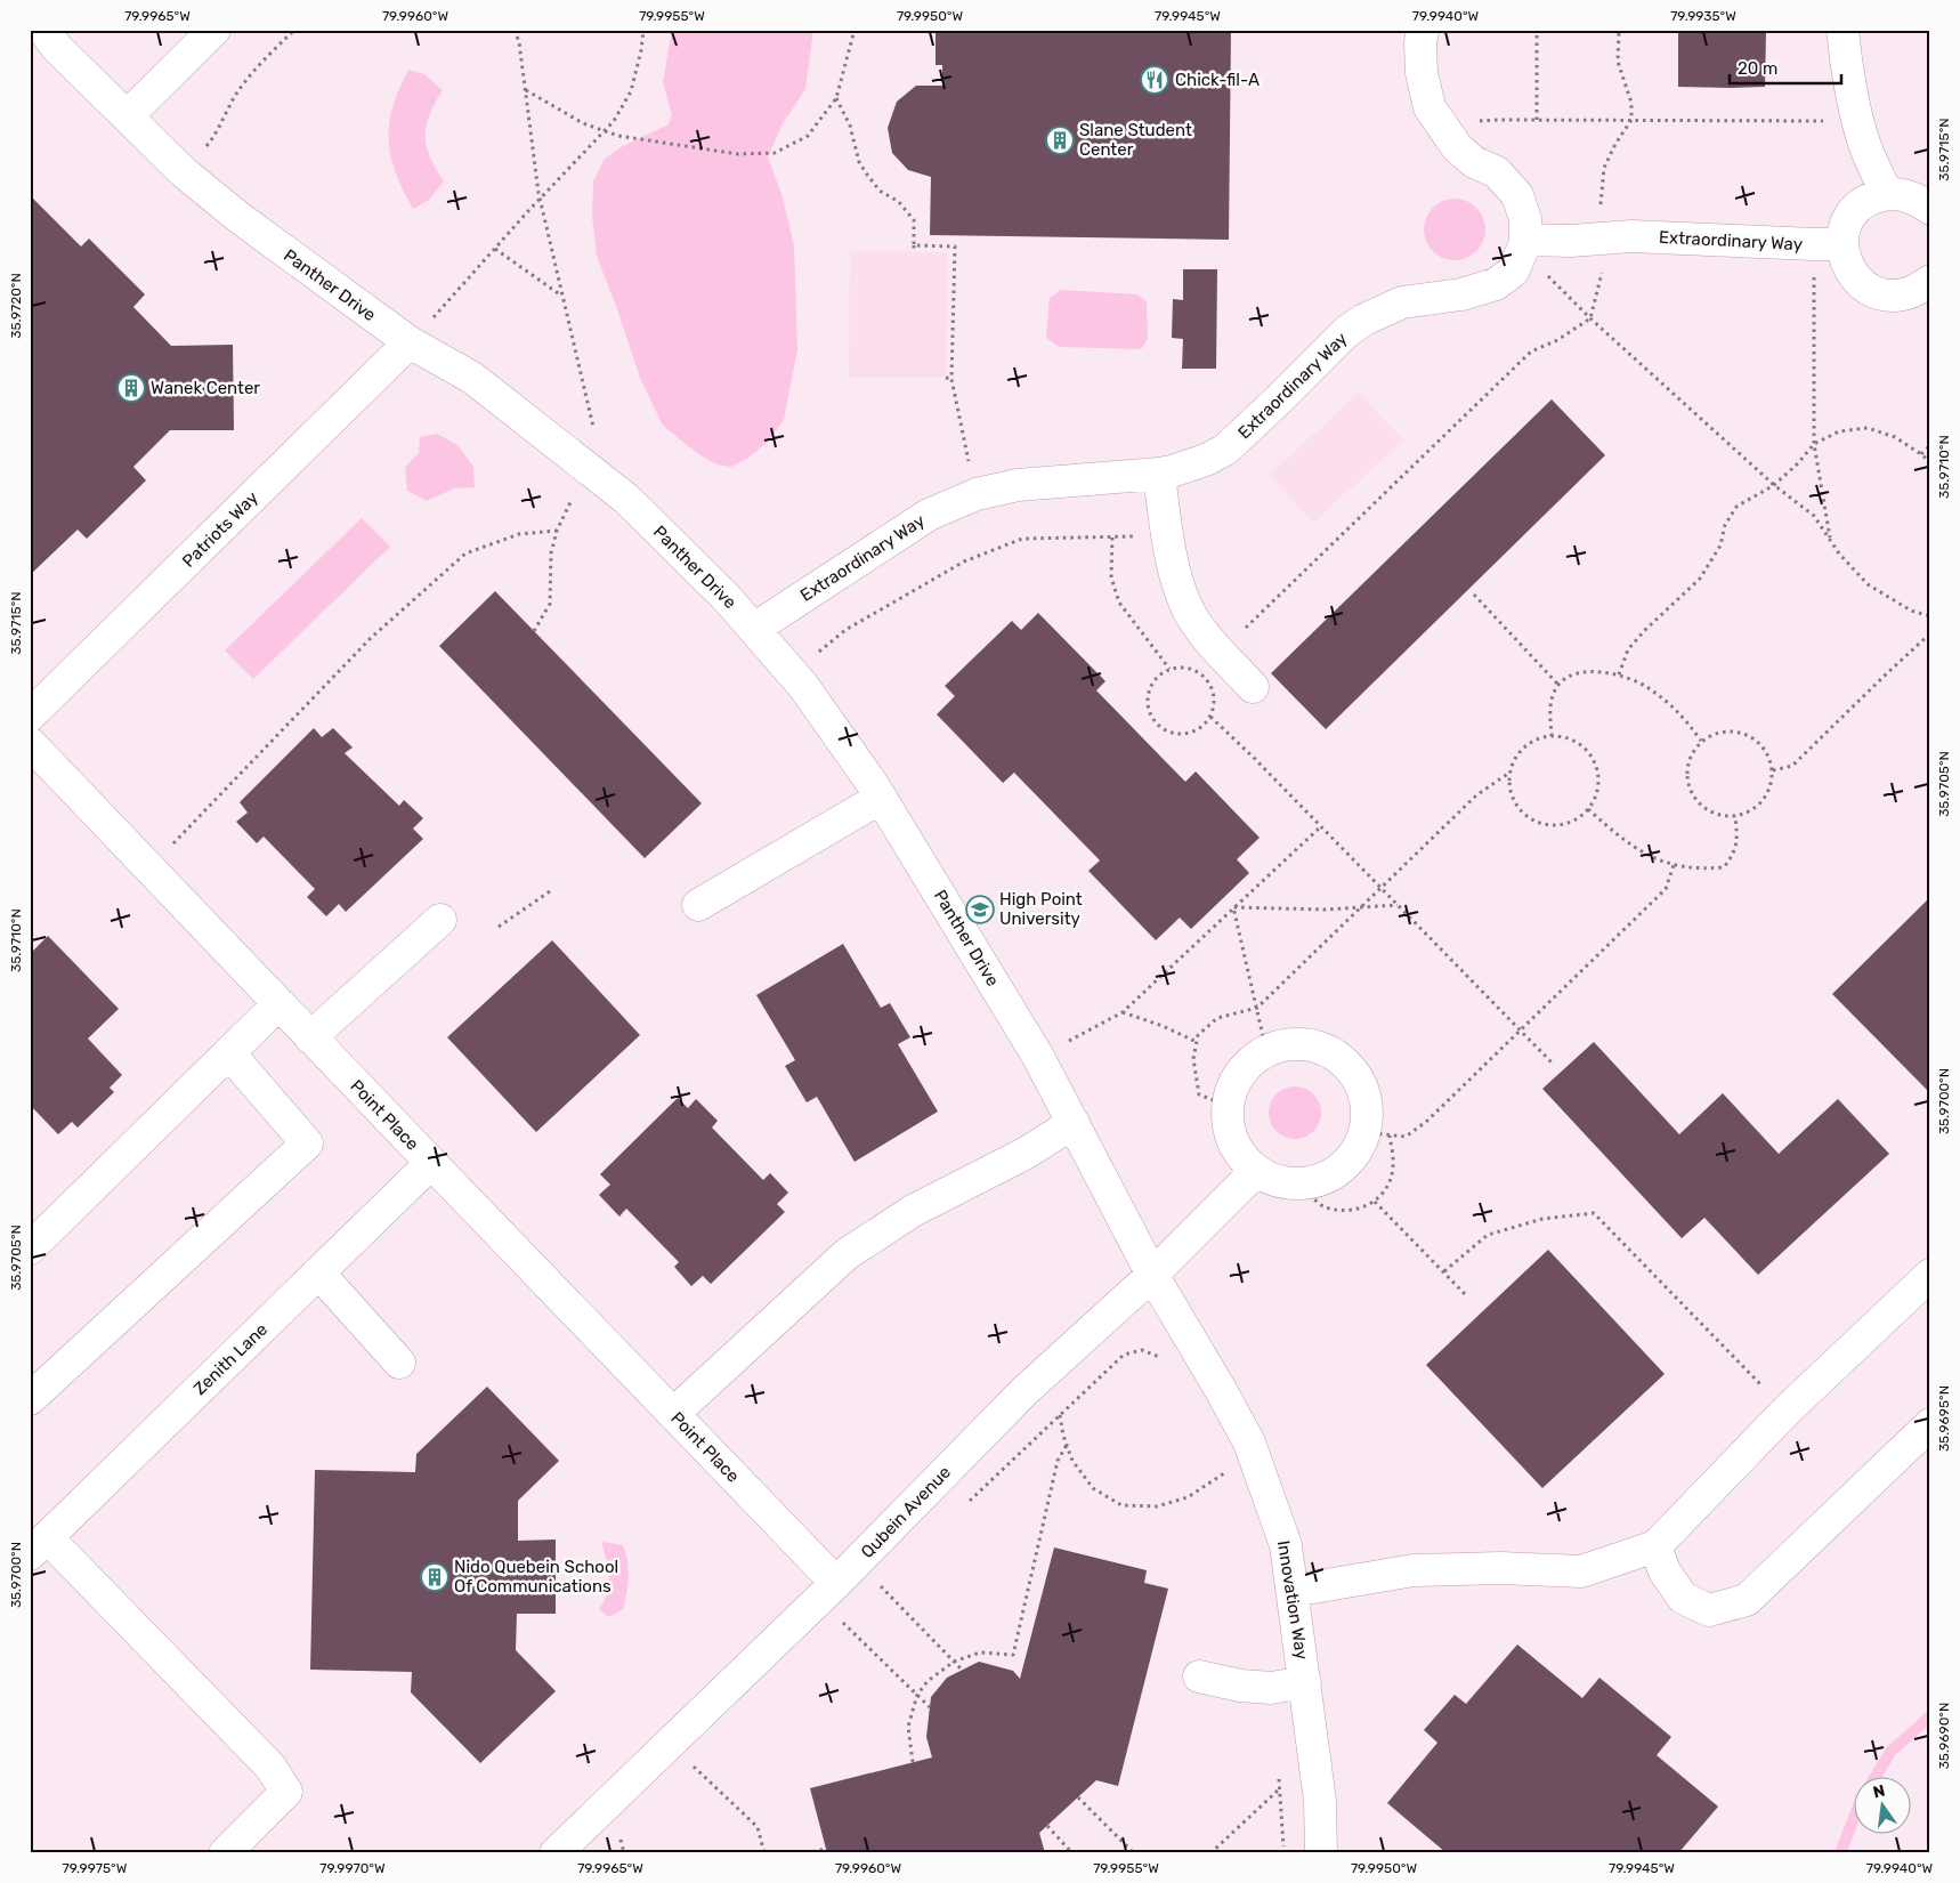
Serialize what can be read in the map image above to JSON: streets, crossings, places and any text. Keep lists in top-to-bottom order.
{
  "streets": {
    "street": [
      "Extraordinary Way",
      "Panther Drive",
      "Patriots Way",
      "Point Place",
      "Zenith Lane",
      "Qubein Avenue",
      "Innovation Way"
    ]
  },
  "crossings": [
    ["Extraordinary Way", "Panther Drive"],
    ["Panther Drive", "Patriots Way"],
    ["Panther Drive", "Qubein Avenue"],
    ["Panther Drive", "Innovation Way"],
    ["Point Place", "Zenith Lane"],
    ["Point Place", "Qubein Avenue"],
    ["Qubein Avenue", "Innovation Way"]
  ],
  "places": {
    "restaurant": ["Chick-fil-A"],
    "building": ["Slane Student Center", "Wanek Center", "Nido Quebein School Of Communications"],
    "school or university": ["High Point University"]
  },
  "scale_bar": "20 m",
  "north": "top",
  "coordinates": [
    "79.9965°W",
    "79.9960°W",
    "79.9955°W",
    "79.9950°W",
    "79.9945°W",
    "79.9940°W",
    "79.9935°W",
    "35.9715°N",
    "35.9720°N",
    "35.9710°N",
    "35.9705°N",
    "35.9700°N",
    "35.9695°N",
    "35.9690°N",
    "79.9975°W",
    "79.9970°W"
  ]
}
